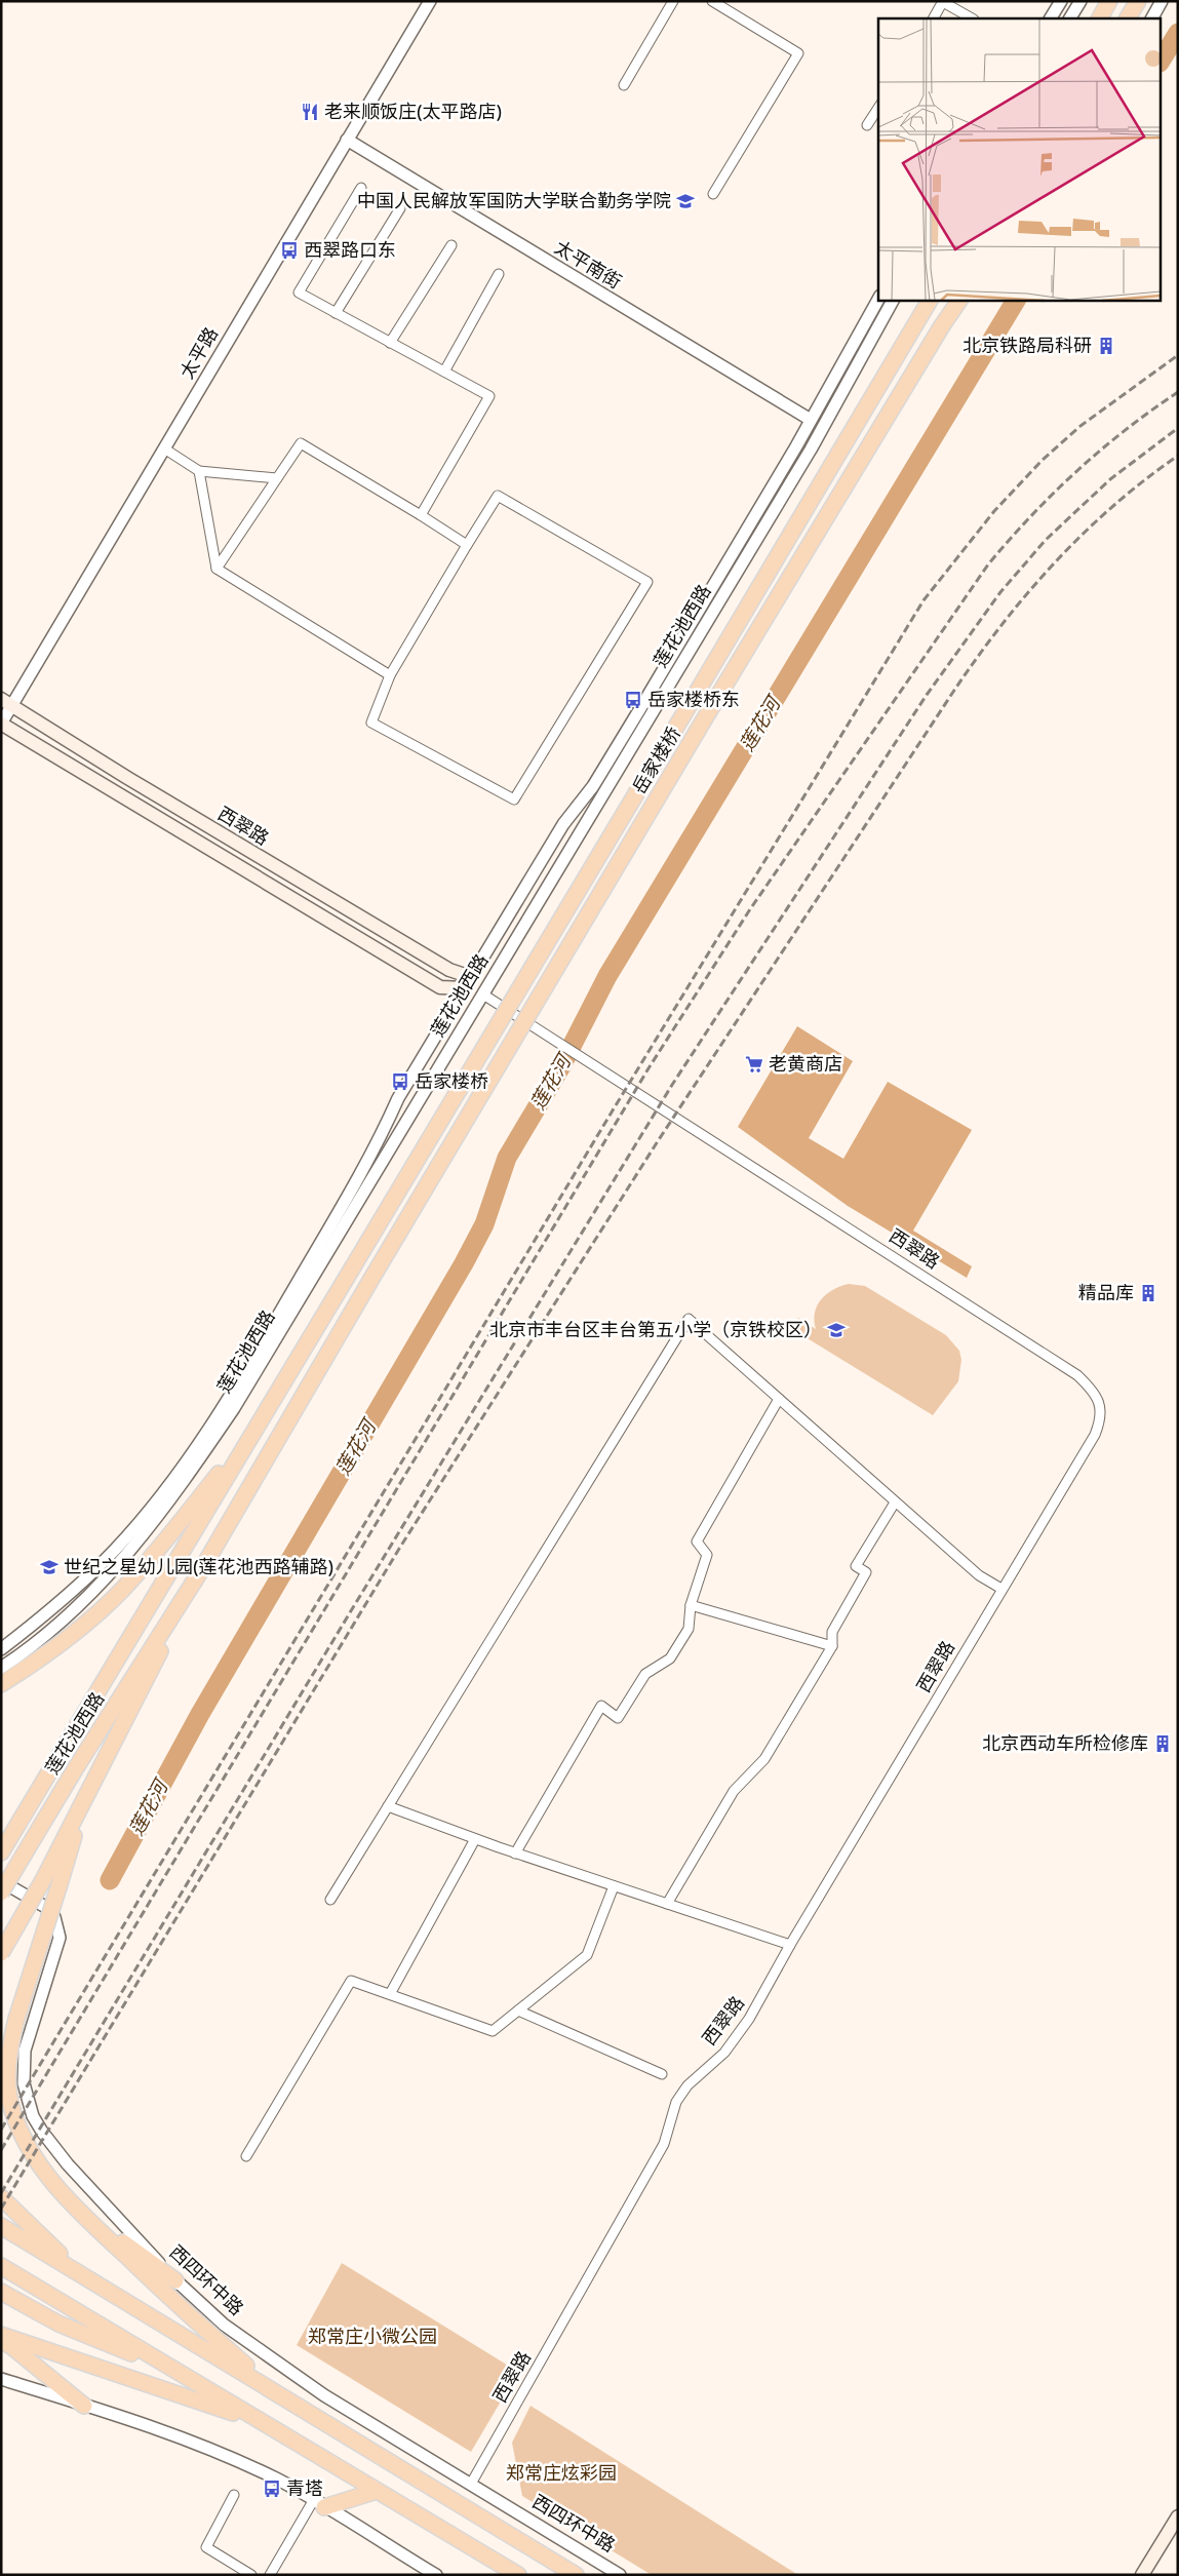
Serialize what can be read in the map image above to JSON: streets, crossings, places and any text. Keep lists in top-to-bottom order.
{
  "streets": {
    "highway": ["莲花池西路", "岳家楼桥"],
    "main road": ["西翠路"],
    "street": ["太平南街", "太平路", "西四环中路"]
  },
  "crossings": [
    ["太平南街", "太平路"],
    ["太平南街", "莲花池西路"],
    ["太平路", "西翠路"],
    ["莲花池西路", "岳家楼桥"],
    ["莲花池西路", "西翠路"],
    ["西翠路", "西四环中路"]
  ],
  "water": ["莲花河"],
  "parks": ["郑常庄小微公园", "郑常庄炫彩园"],
  "places": {
    "restaurant": ["老来顺饭庄(太平路店)"],
    "school or university": ["中国人民解放军国防大学联合勤务学院", "北京市丰台区丰台第五小学（京铁校区）", "世纪之星幼儿园(莲花池西路辅路)"],
    "bus stop": [
      "西翠路口东",
      "岳家楼桥东",
      "岳家楼桥",
      "青塔"
    ],
    "building": ["北京铁路局科研", "精品库", "北京西动车所检修库"],
    "supermarket": ["老黄商店"]
  }
}
